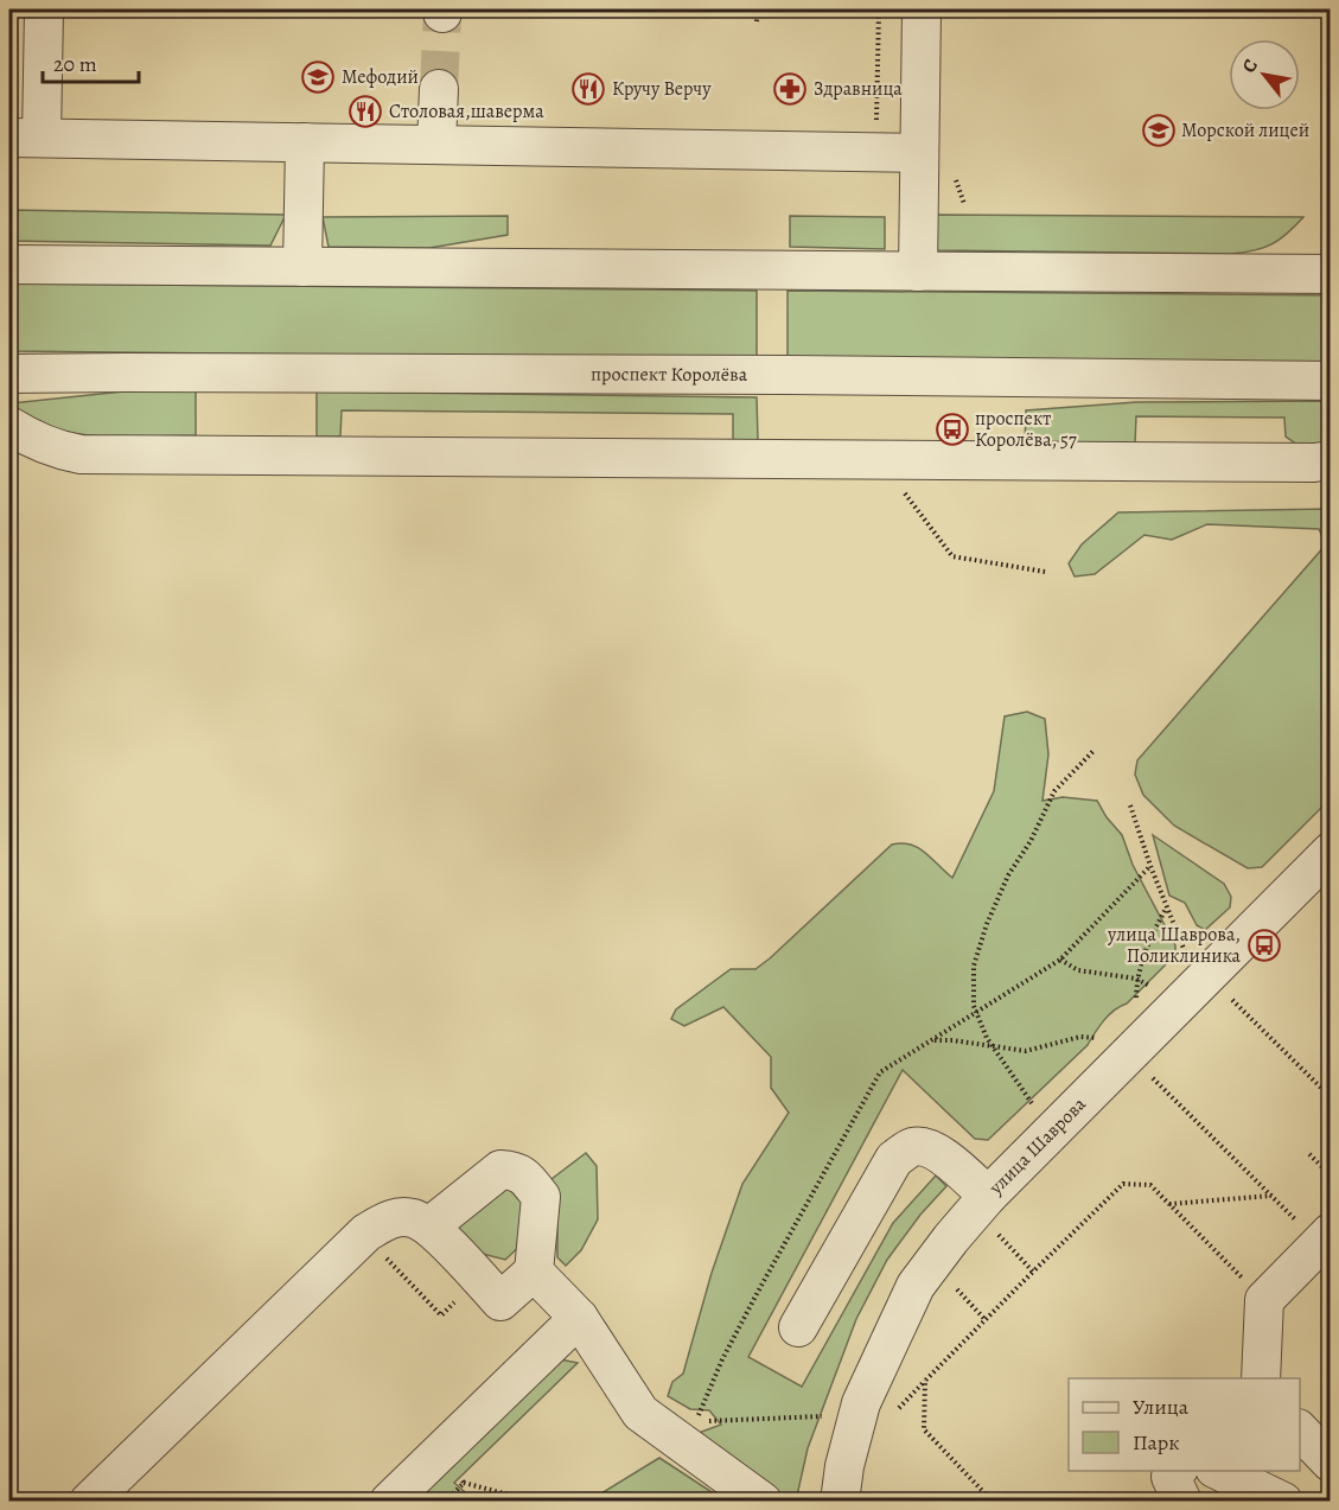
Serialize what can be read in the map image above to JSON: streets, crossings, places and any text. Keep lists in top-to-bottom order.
{
  "streets": {
    "street": ["проспект Королёва", "улица Шаврова"]
  },
  "places": {
    "school or university": ["Мефодий", "Морской лицей"],
    "restaurant": ["Кручу Верчу", "Столовая,шаверма"],
    "pharmacy": ["Здравница"],
    "bus stop": ["проспект Королёва, 57", "улица Шаврова, Поликлиника"]
  },
  "legend": ["Улица", "Парк"],
  "scale_bar": "20 m",
  "north": "top left"
}
